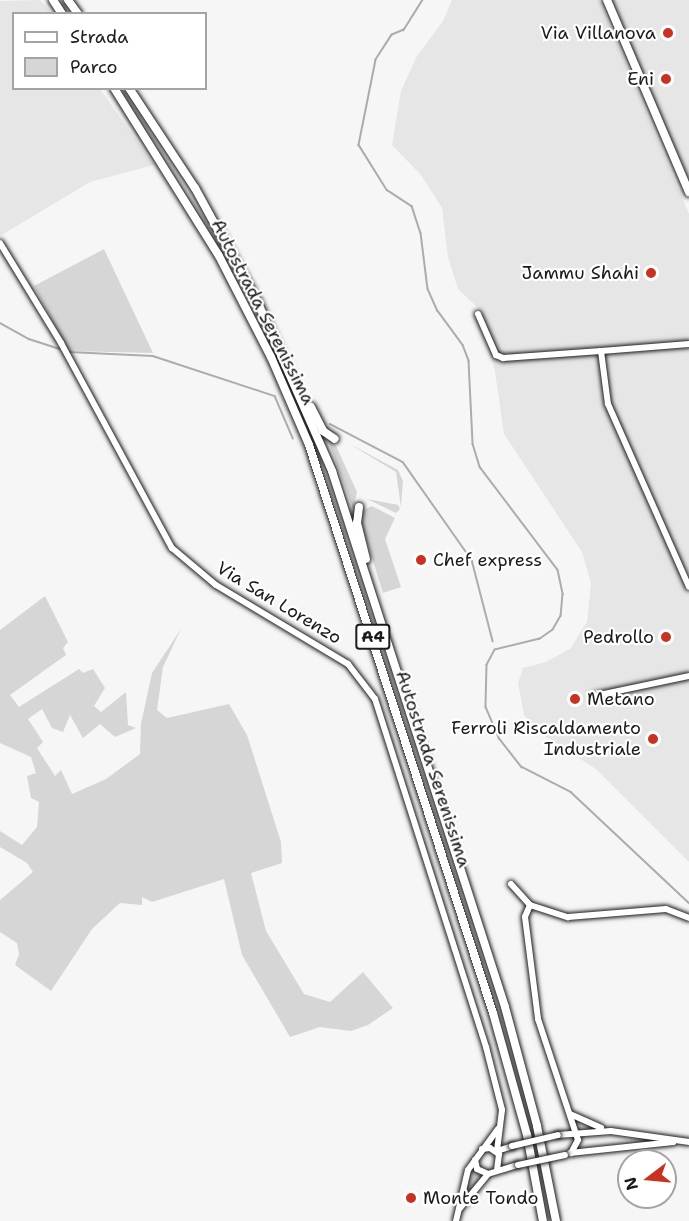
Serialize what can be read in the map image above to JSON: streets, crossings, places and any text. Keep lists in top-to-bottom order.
{
  "streets": {
    "highway": ["Autostrada Serenissima", "A4"],
    "street": ["Via San Lorenzo"]
  },
  "places": [
    "Via Villanova",
    "Eni",
    "Jammu Shahi",
    "Chef express",
    "Pedrollo",
    "Metano",
    "Ferroli Riscaldamento Industriale",
    "Monte Tondo"
  ],
  "legend": ["Strada", "Parco"],
  "north": "left"
}
